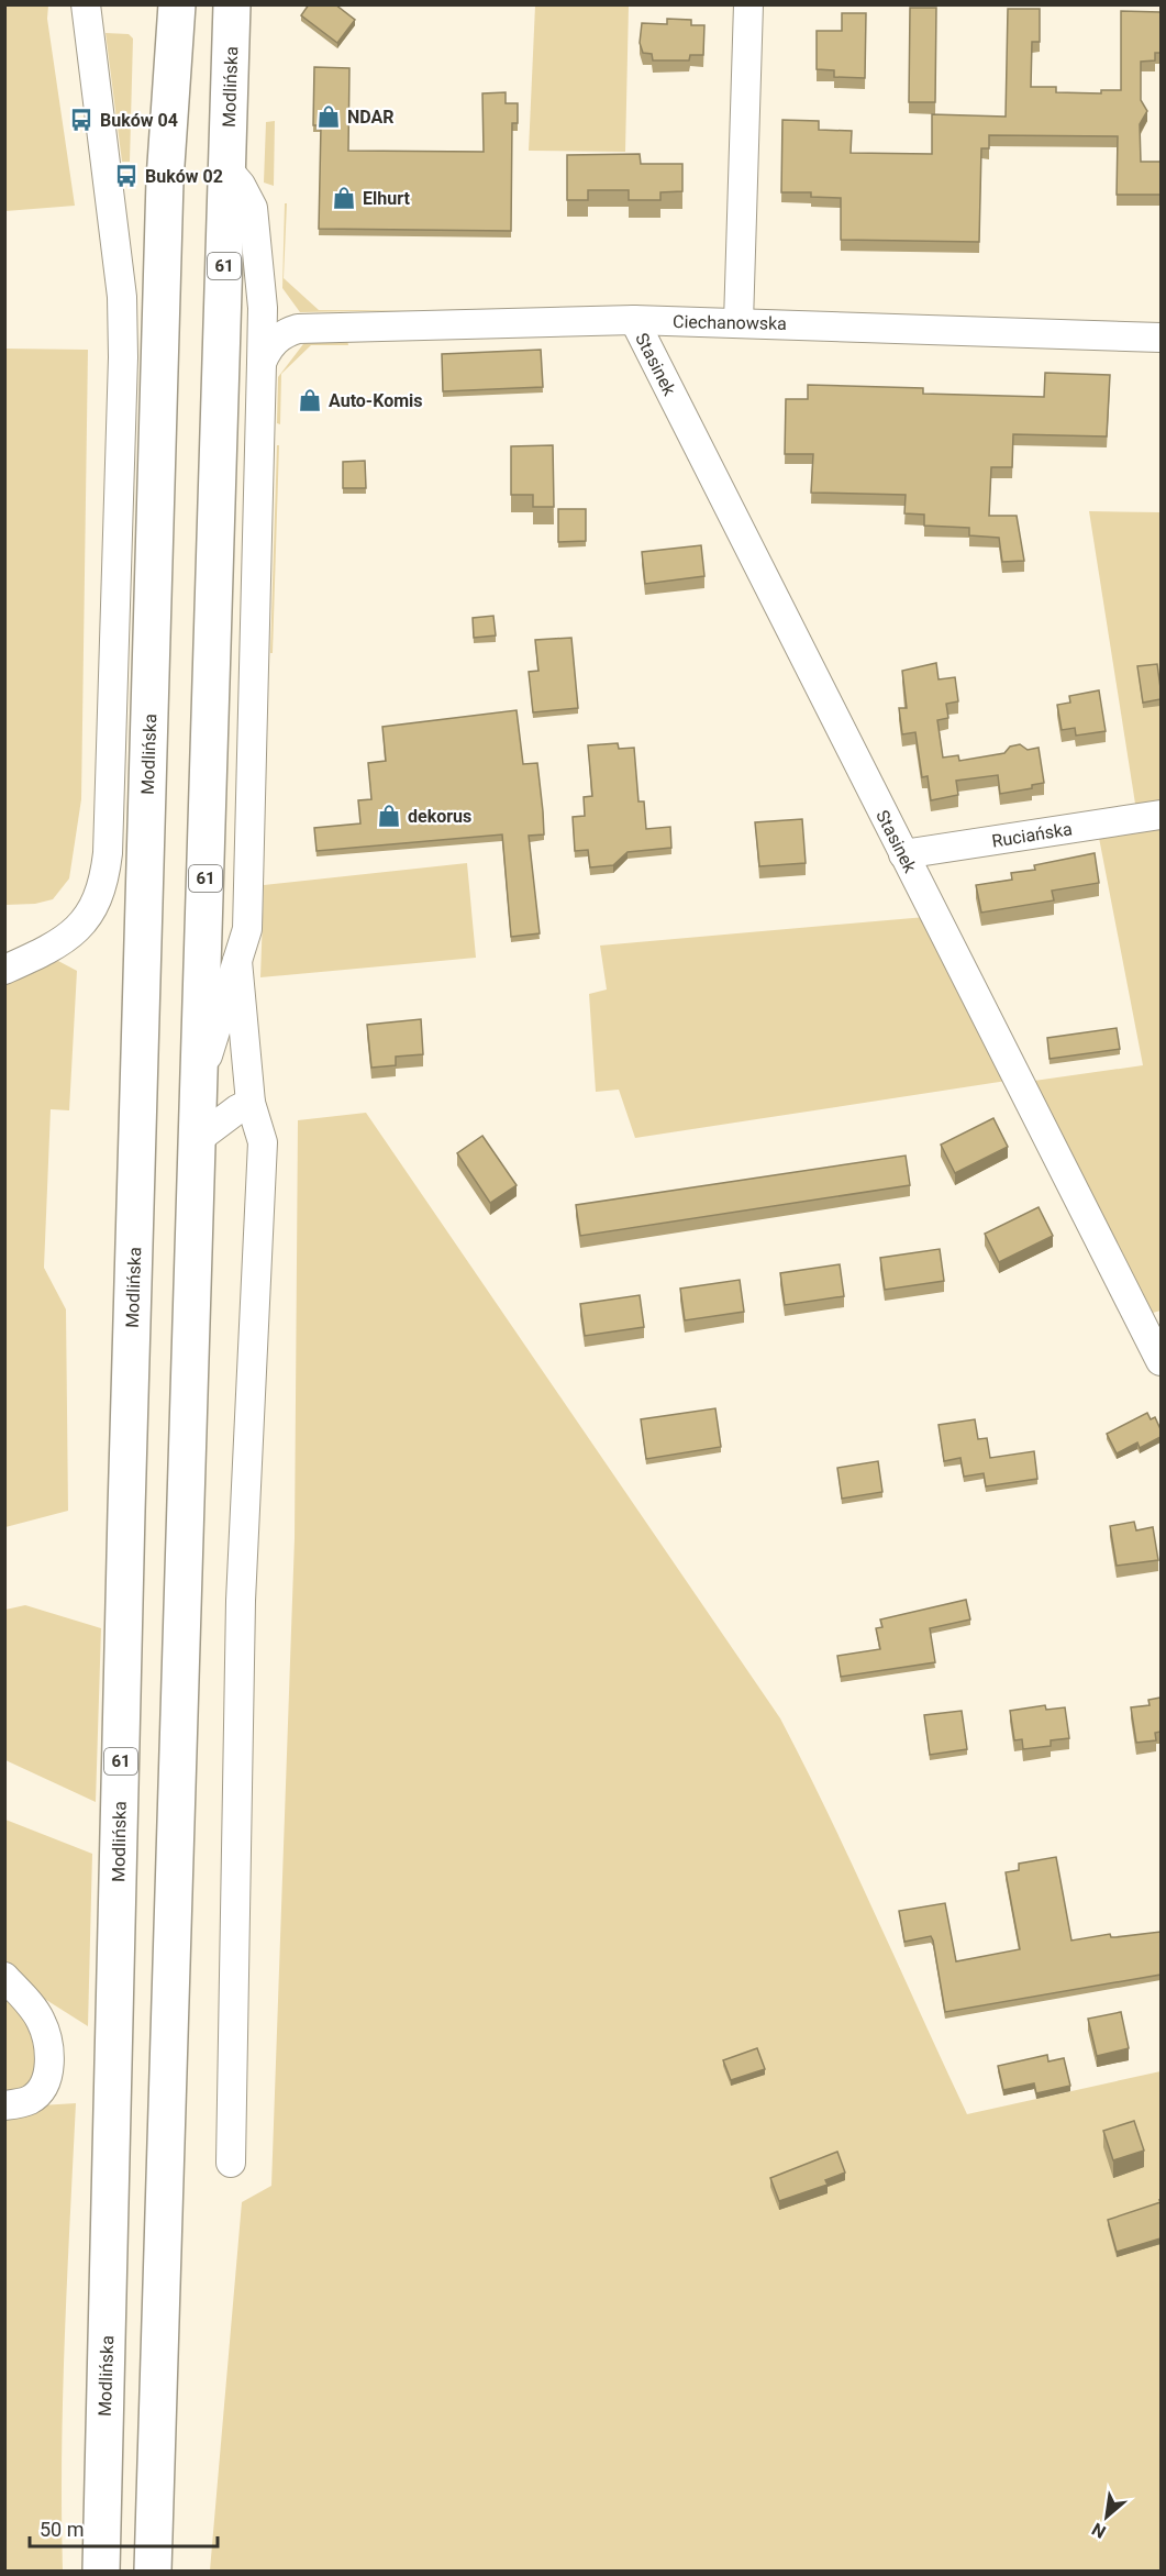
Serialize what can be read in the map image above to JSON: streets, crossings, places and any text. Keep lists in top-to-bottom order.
{
  "streets": {
    "main road": ["Modlińska", "61"],
    "street": ["Ciechanowska", "Stasinek", "Ruciańska"]
  },
  "crossings": [
    ["Modlińska", "Ciechanowska"],
    ["Ciechanowska", "Stasinek"],
    ["Stasinek", "Ruciańska"]
  ],
  "places": {
    "shop": [
      "NDAR",
      "Elhurt",
      "Auto-Komis",
      "dekorus"
    ],
    "bus stop": ["Buków 04", "Buków 02"]
  },
  "scale_bar": "50 m",
  "north": "bottom left"
}
